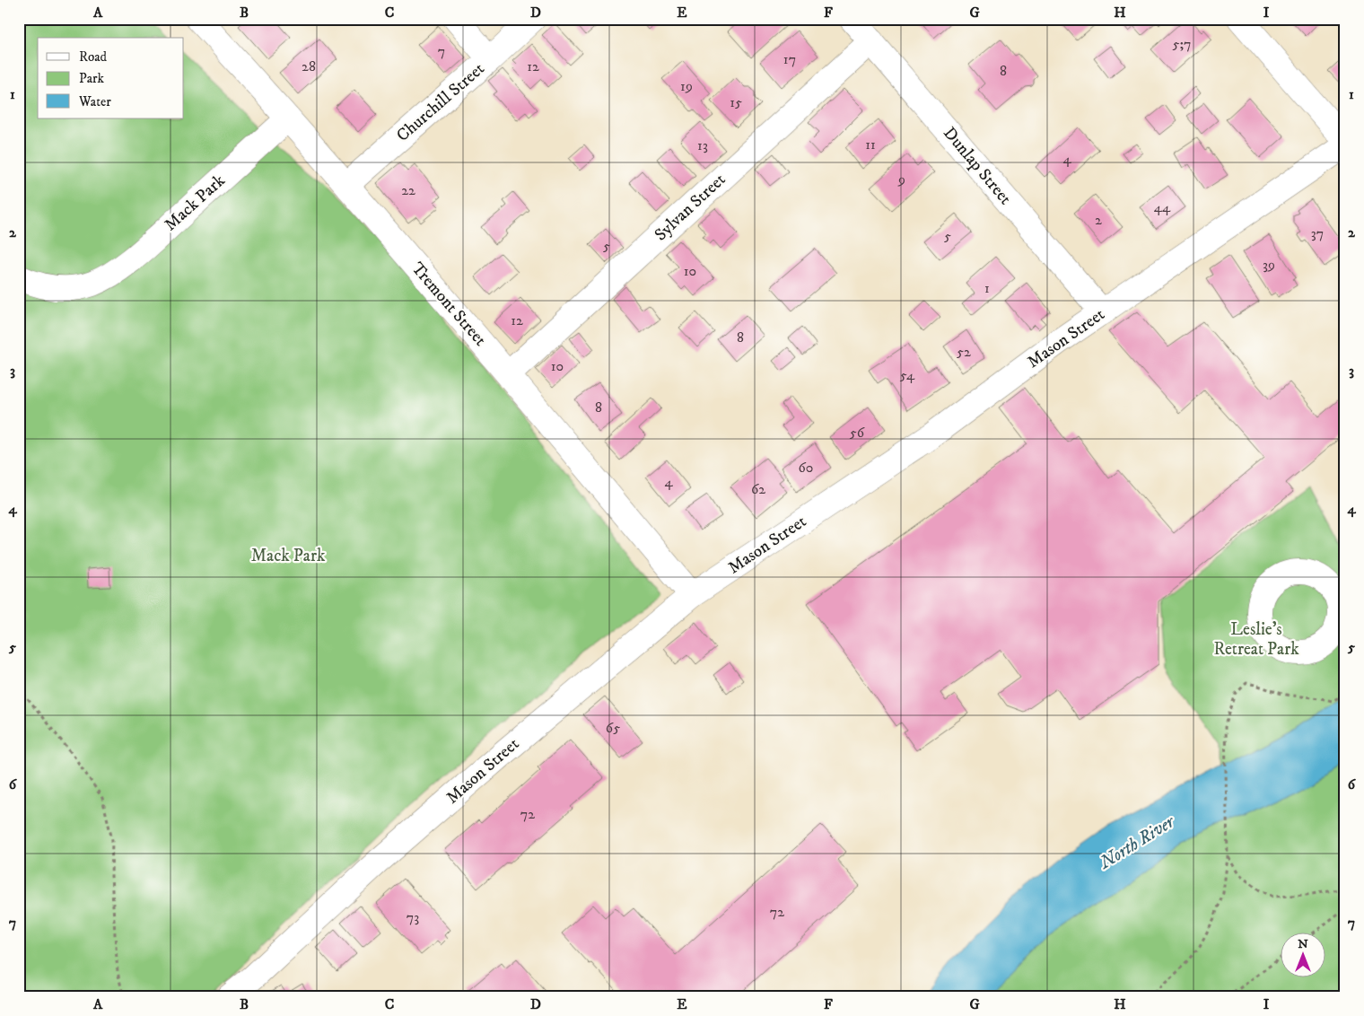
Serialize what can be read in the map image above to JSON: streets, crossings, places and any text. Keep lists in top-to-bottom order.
{
  "streets": {
    "street": [
      "Churchill Street",
      "Dunlap Street",
      "Mack Park",
      "Sylvan Street",
      "Tremont Street",
      "Mason Street"
    ]
  },
  "crossings": [
    ["Churchill Street", "Tremont Street"],
    ["Dunlap Street", "Sylvan Street"],
    ["Dunlap Street", "Mason Street"],
    ["Mack Park", "Tremont Street"],
    ["Sylvan Street", "Tremont Street"],
    ["Tremont Street", "Mason Street"]
  ],
  "water": ["North River"],
  "parks": ["Mack Park", "Leslie's Retreat Park"],
  "house_numbers": [
    "5;7",
    "7",
    "17",
    "28",
    "12",
    "8",
    "19",
    "15",
    "11",
    "13",
    "4",
    "9",
    "22",
    "44",
    "2",
    "37",
    "5",
    "5",
    "39",
    "10",
    "1",
    "12",
    "8",
    "52",
    "10",
    "54",
    "8",
    "56",
    "60",
    "4",
    "62",
    "65",
    "72",
    "72",
    "73"
  ],
  "legend": ["Road", "Park", "Water"],
  "north": "top",
  "grid": {
    "columns": [
      "A",
      "B",
      "C",
      "D",
      "E",
      "F",
      "G",
      "H",
      "I"
    ],
    "rows": [
      "1",
      "2",
      "3",
      "4",
      "5",
      "6",
      "7"
    ]
  }
}
